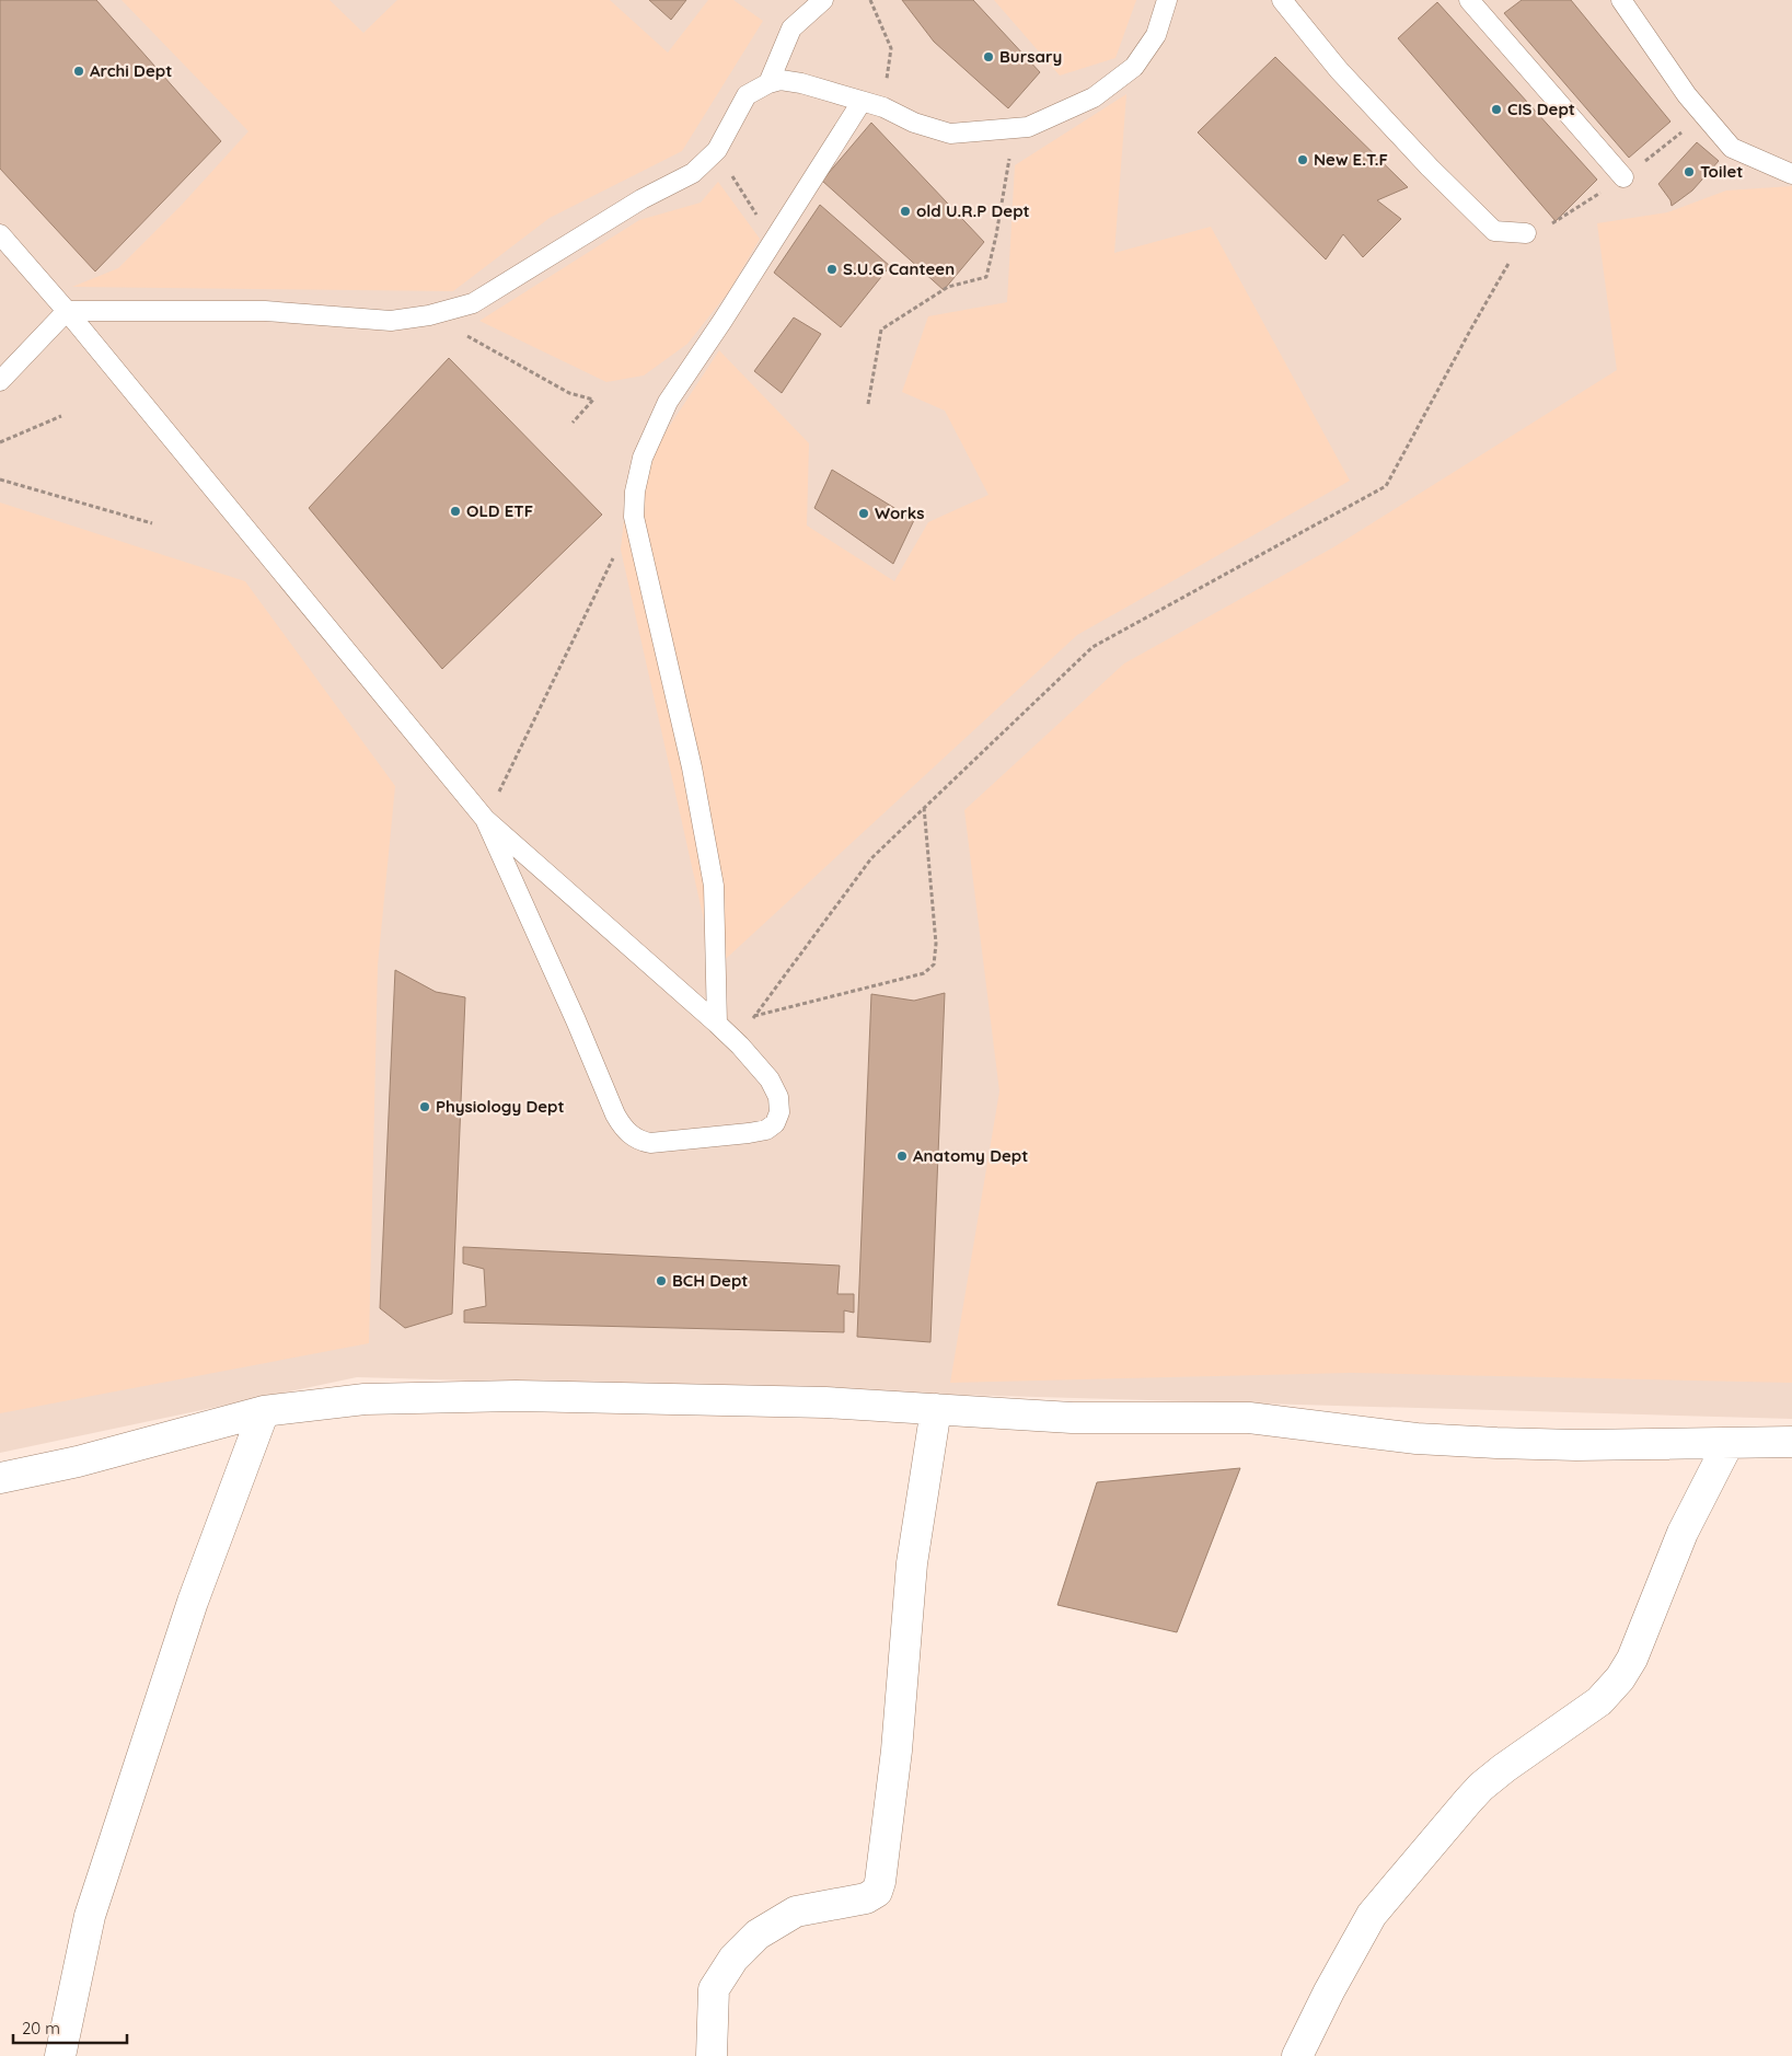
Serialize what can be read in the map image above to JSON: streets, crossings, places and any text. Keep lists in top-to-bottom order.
{
  "places": [
    "Bursary",
    "Archi Dept",
    "CIS Dept",
    "New E.T.F",
    "Toilet",
    "old U.R.P Dept",
    "S.U.G Canteen",
    "OLD ETF",
    "Works",
    "Physiology Dept",
    "Anatomy Dept",
    "BCH Dept"
  ],
  "scale_bar": "20 m"
}
